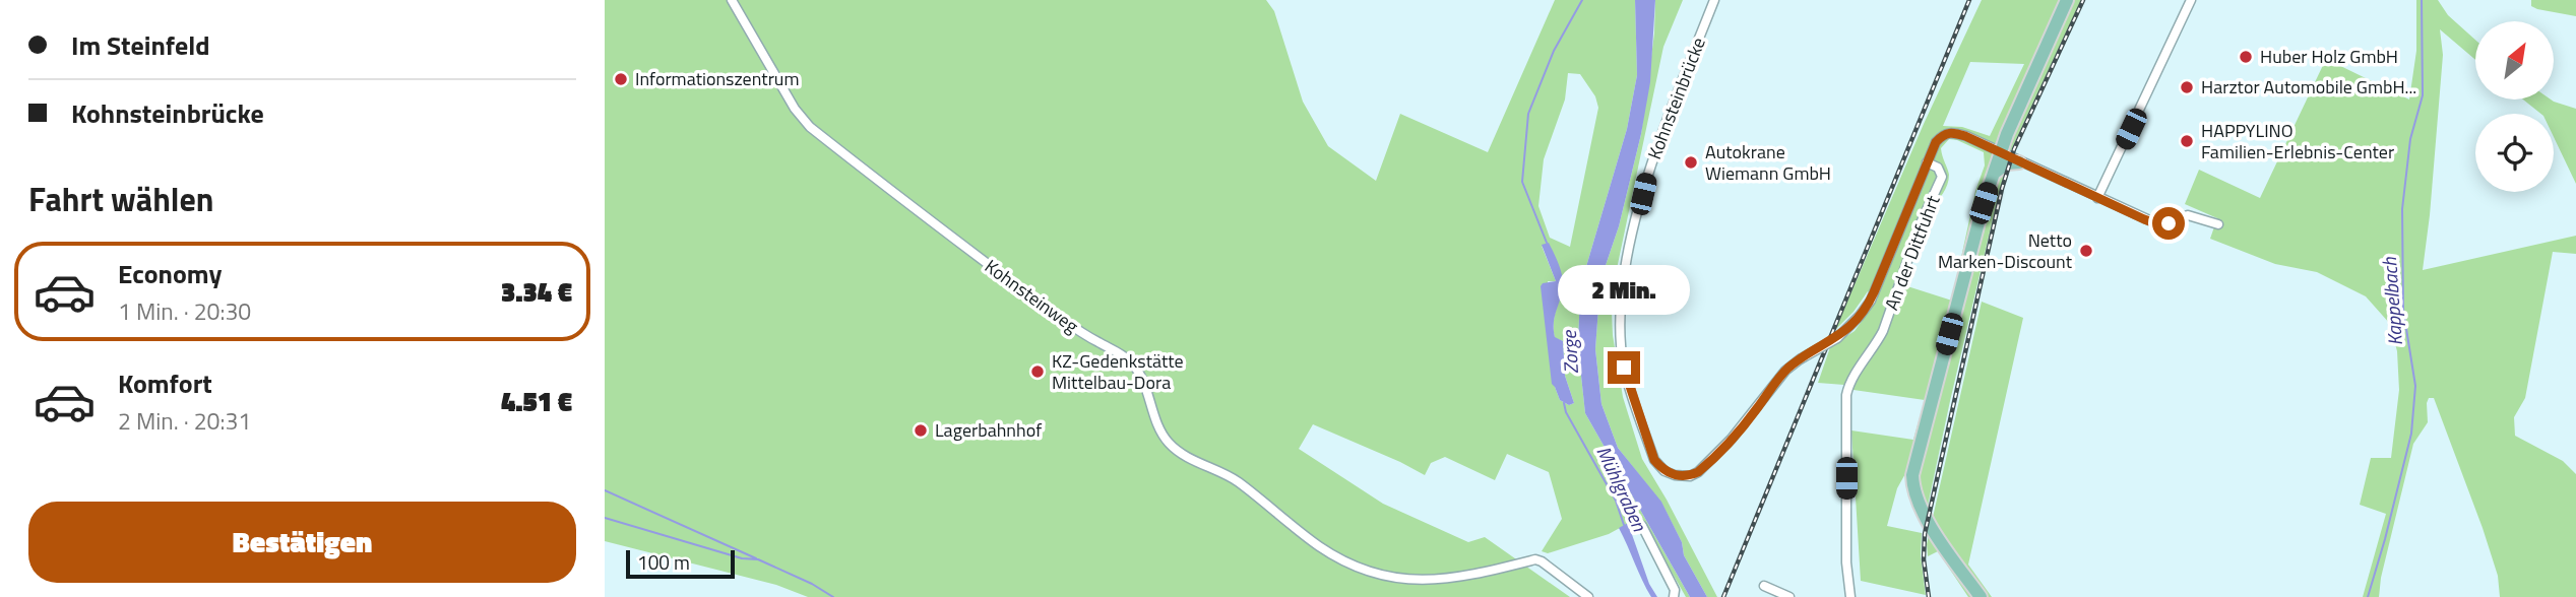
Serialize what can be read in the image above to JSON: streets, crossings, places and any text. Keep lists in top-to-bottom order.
{
  "streets": {
    "street": ["Kohnsteinbrücke", "An der Dittfuhrt", "Kohnsteinweg"]
  },
  "crossings": [
    ["Kohnsteinbrücke", "An der Dittfuhrt"]
  ],
  "water": ["Kappelbach", "Zorge", "Mühlgraben"],
  "places": [
    "Huber Holz GmbH",
    "Informationszentrum",
    "Harztor Automobile GmbH...",
    "HAPPYLINO Familien-Erlebnis-Center",
    "Autokrane Wiemann GmbH",
    "Netto Marken-Discount",
    "KZ-Gedenkstätte Mittelbau-Dora",
    "Lagerbahnhof"
  ],
  "scale_bar": "100 m",
  "north": "top right",
  "page": {
    "banner": ["Im Steinfeld", "Kohnsteinbrücke"],
    "heading": "Fahrt wählen",
    "list": [
      {
        "name": "Economy",
        "note": "1 Min. · 20:30",
        "value": "3.34 €"
      },
      {
        "name": "Komfort",
        "note": "2 Min. · 20:31",
        "value": "4.51 €"
      }
    ],
    "bubble": "2 Min.",
    "buttons": "Bestätigen",
    "scale": "100 m"
  }
}
